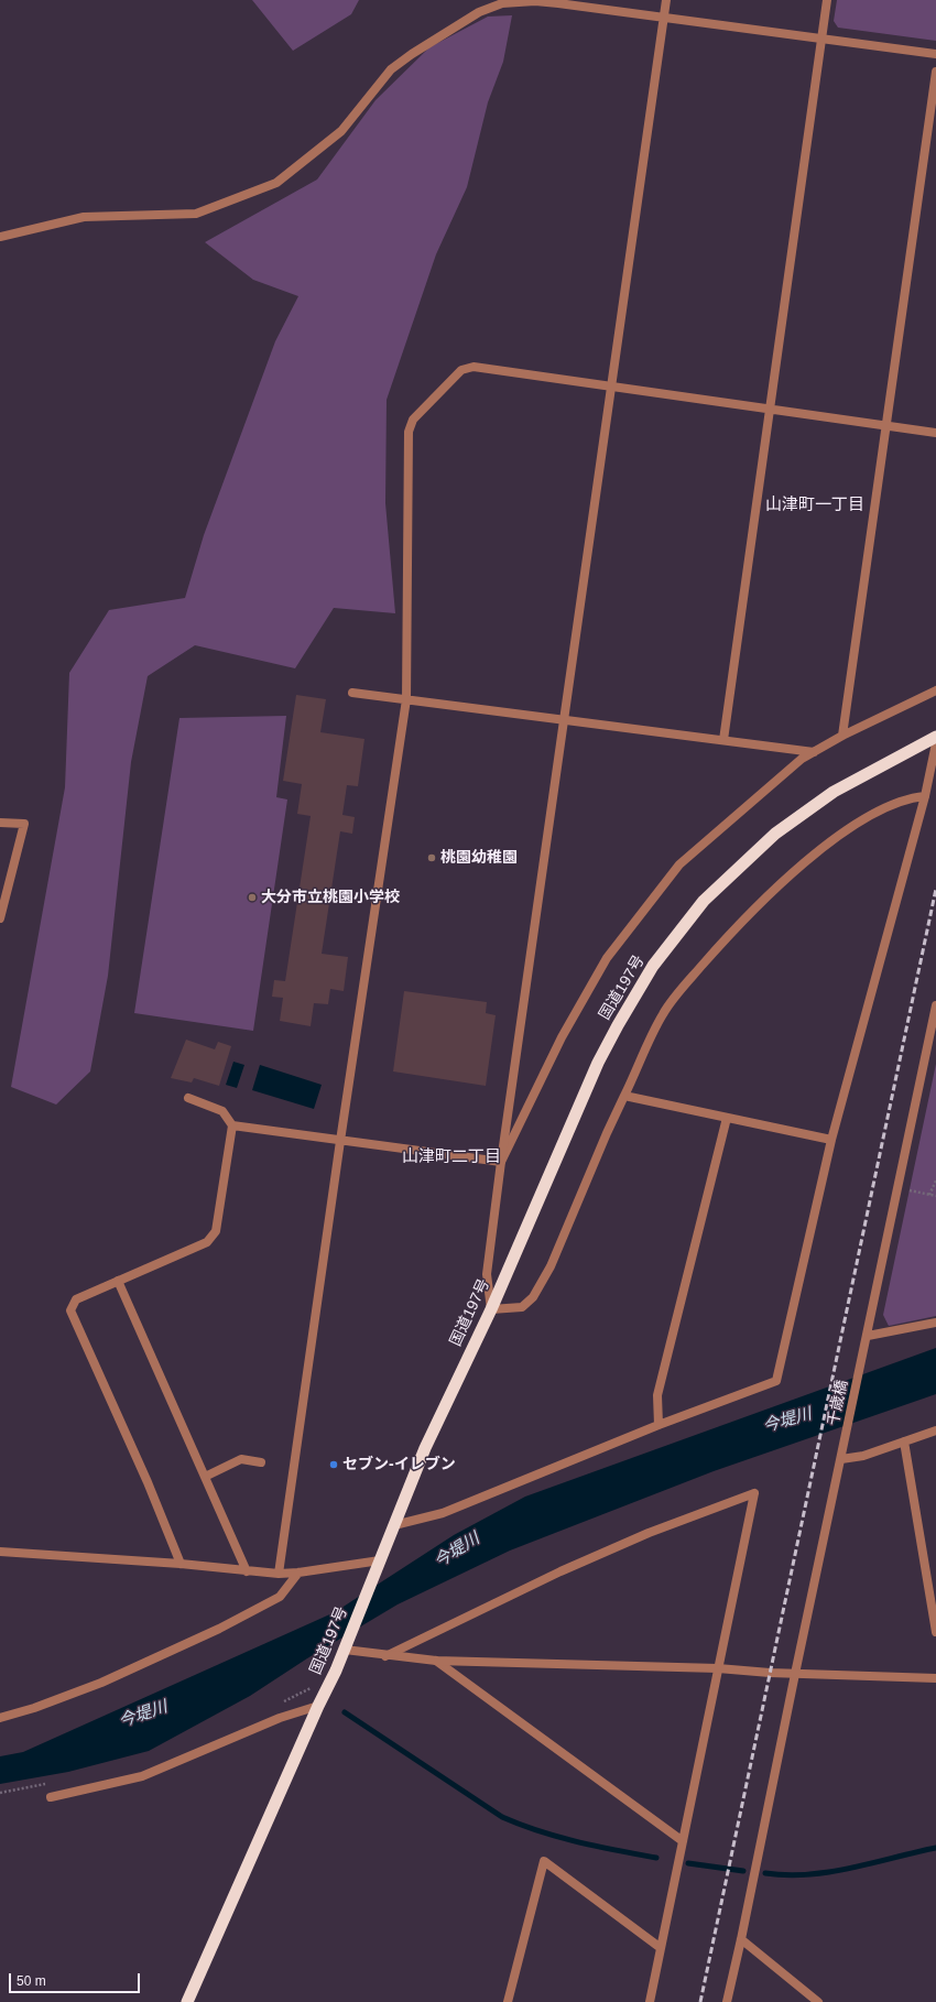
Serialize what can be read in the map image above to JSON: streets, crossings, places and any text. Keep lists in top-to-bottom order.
{
  "streets": {
    "highway": ["国道197号"],
    "street": ["千歳橋"]
  },
  "districts": ["山津町一丁目", "山津町二丁目"],
  "water": ["今堤川"],
  "places": ["桃園幼稚園", "大分市立桃園小学校", "セブン-イレブン"],
  "scale_bar": "50 m"
}
